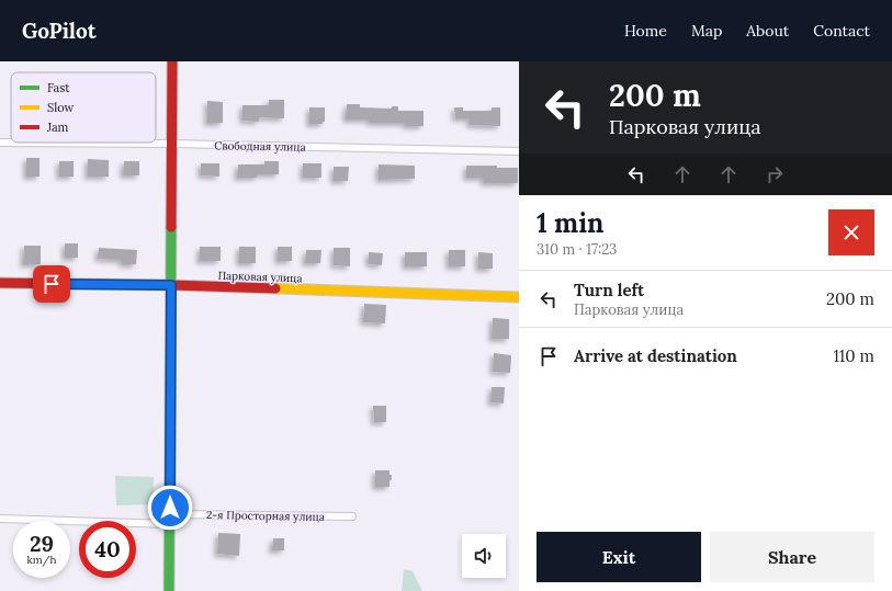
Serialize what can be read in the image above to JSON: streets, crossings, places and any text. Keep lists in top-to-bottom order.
{
  "streets": {
    "street": ["Свободная улица", "Парковая улица", "2-я Просторная улица"]
  },
  "legend": ["Fast", "Slow", "Jam"],
  "page": {
    "header": "GoPilot",
    "nav": [
      "Home",
      "Map",
      "About",
      "Contact"
    ],
    "turn": ["200 m", "Парковая улица"],
    "heading": ["1 min", "310 m · 17:23"],
    "list": [
      {
        "name": "Turn left",
        "note": "Парковая улица",
        "value": "200 m"
      },
      {
        "name": "Arrive at destination",
        "value": "110 m"
      }
    ],
    "speed": "29 km/h",
    "limit": "40",
    "buttons": ["Exit", "Share"]
  }
}
